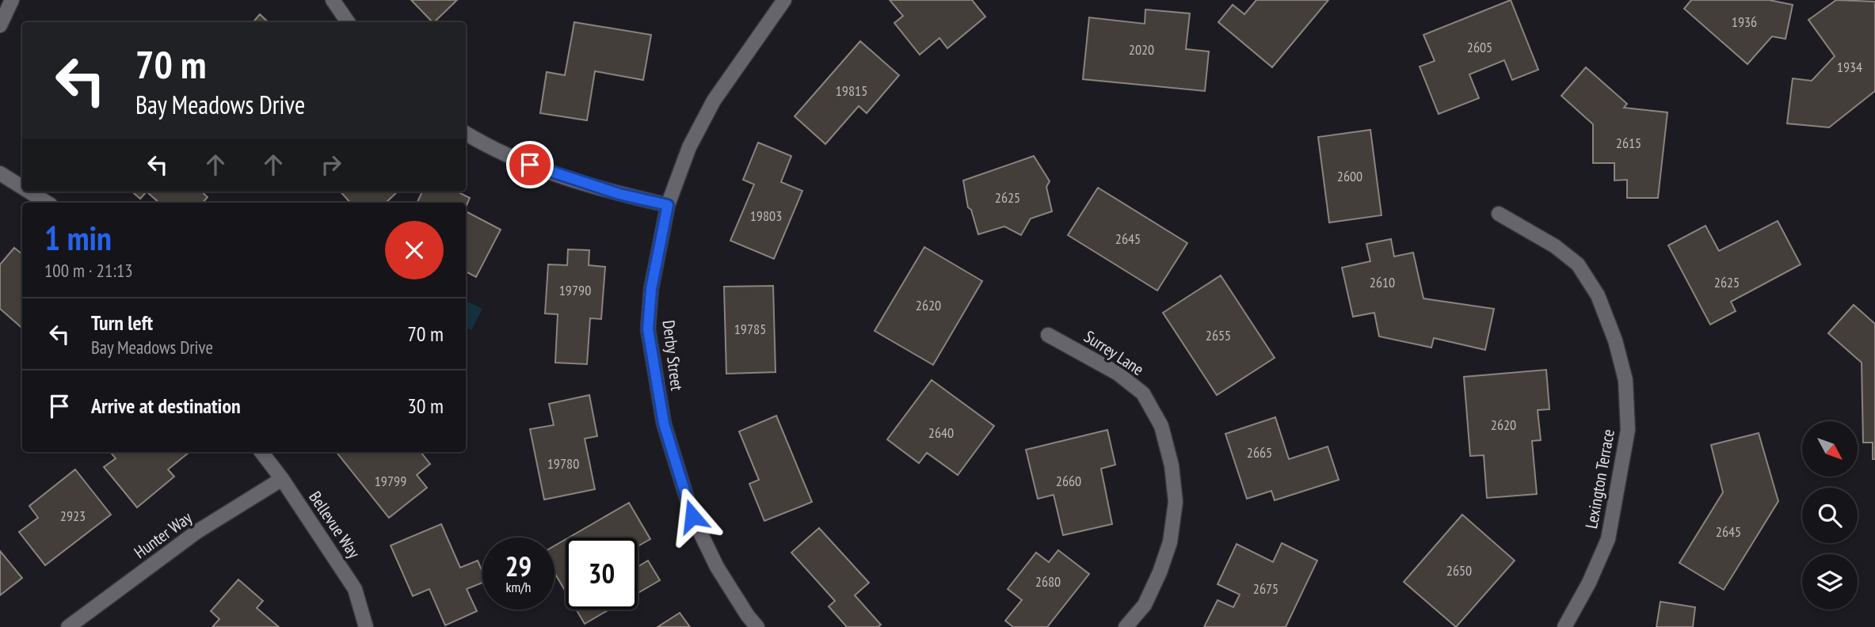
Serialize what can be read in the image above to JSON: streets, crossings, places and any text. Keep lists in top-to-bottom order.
{
  "streets": {
    "street": [
      "Surrey Lane",
      "Derby Street",
      "Lexington Terrace",
      "Bellevue Way",
      "Hunter Way"
    ]
  },
  "crossings": [
    ["Bellevue Way", "Hunter Way"]
  ],
  "house_numbers": [
    "1936",
    "2605",
    "2020",
    "1934",
    "19815",
    "2615",
    "2600",
    "2625",
    "19803",
    "2645",
    "2610",
    "2625",
    "19790",
    "2620",
    "19785",
    "2655",
    "2620",
    "2640",
    "2665",
    "19780",
    "19799",
    "2660",
    "2923",
    "2645",
    "2650",
    "2680",
    "2675"
  ],
  "north": "bottom right",
  "page": {
    "turn": ["70 m", "Bay Meadows Drive"],
    "heading": ["1 min", "100 m · 21:13"],
    "list": [
      {
        "name": "Turn left",
        "note": "Bay Meadows Drive",
        "value": "70 m"
      },
      {
        "name": "Arrive at destination",
        "value": "30 m"
      }
    ],
    "speed": "29 km/h",
    "limit": "30"
  }
}
